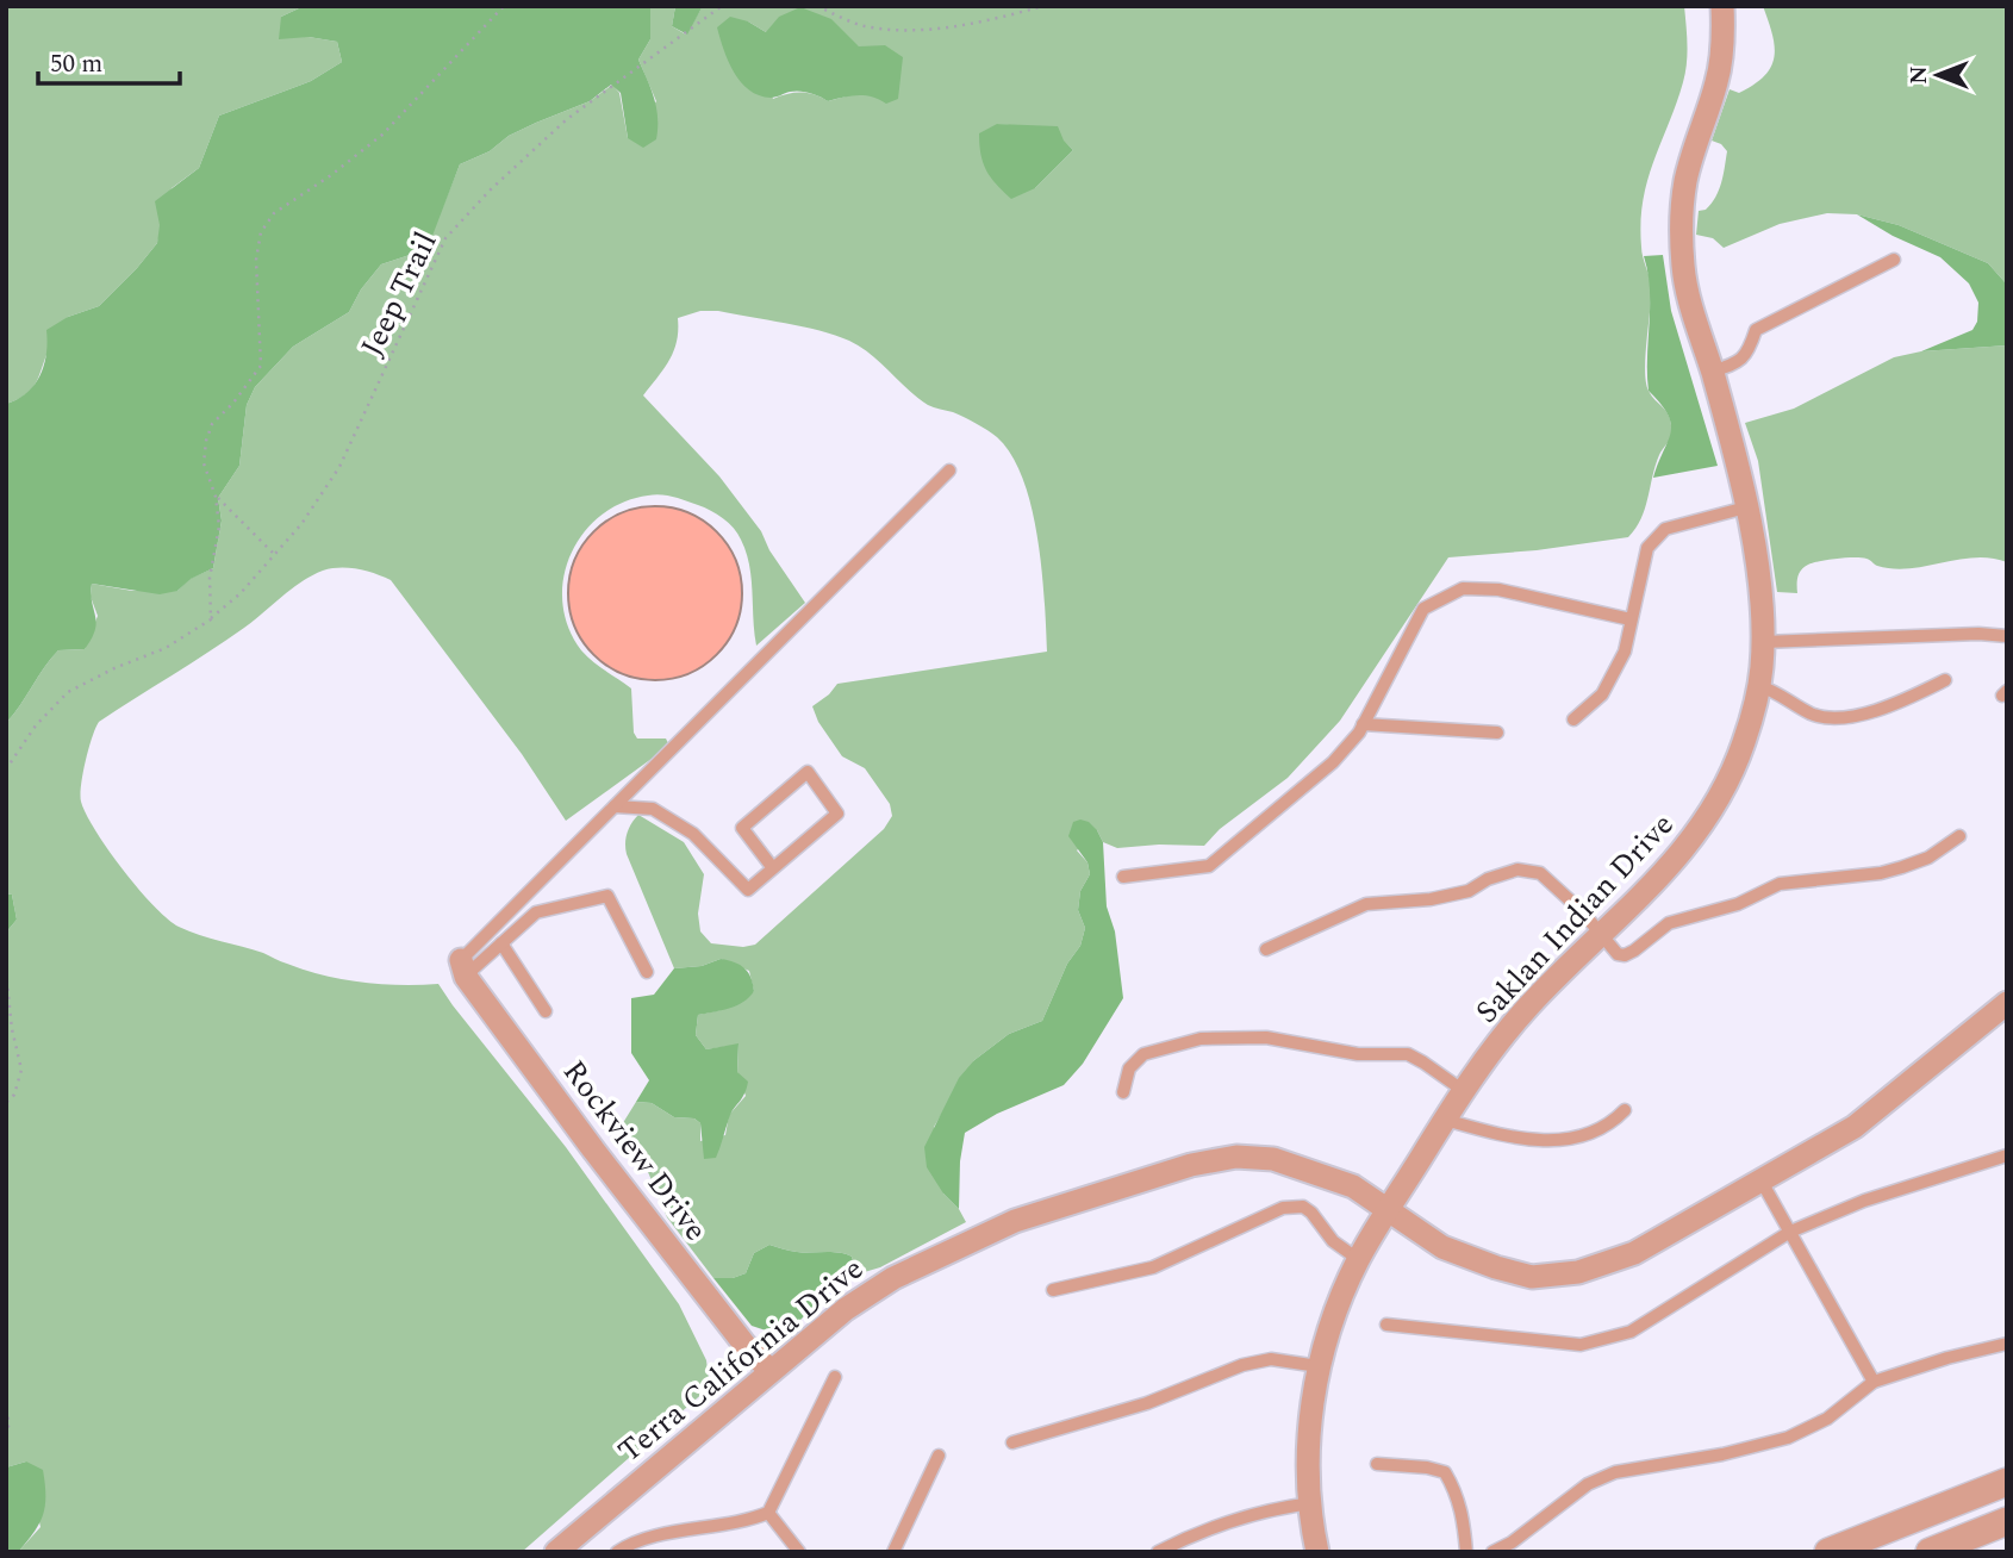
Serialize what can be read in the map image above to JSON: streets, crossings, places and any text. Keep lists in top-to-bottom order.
{
  "streets": {
    "street": ["Saklan Indian Drive", "Rockview Drive", "Terra California Drive"],
    "path": ["Jeep Trail"]
  },
  "crossings": [
    ["Saklan Indian Drive", "Terra California Drive"],
    ["Rockview Drive", "Terra California Drive"]
  ],
  "scale_bar": "50 m",
  "north": "left"
}
